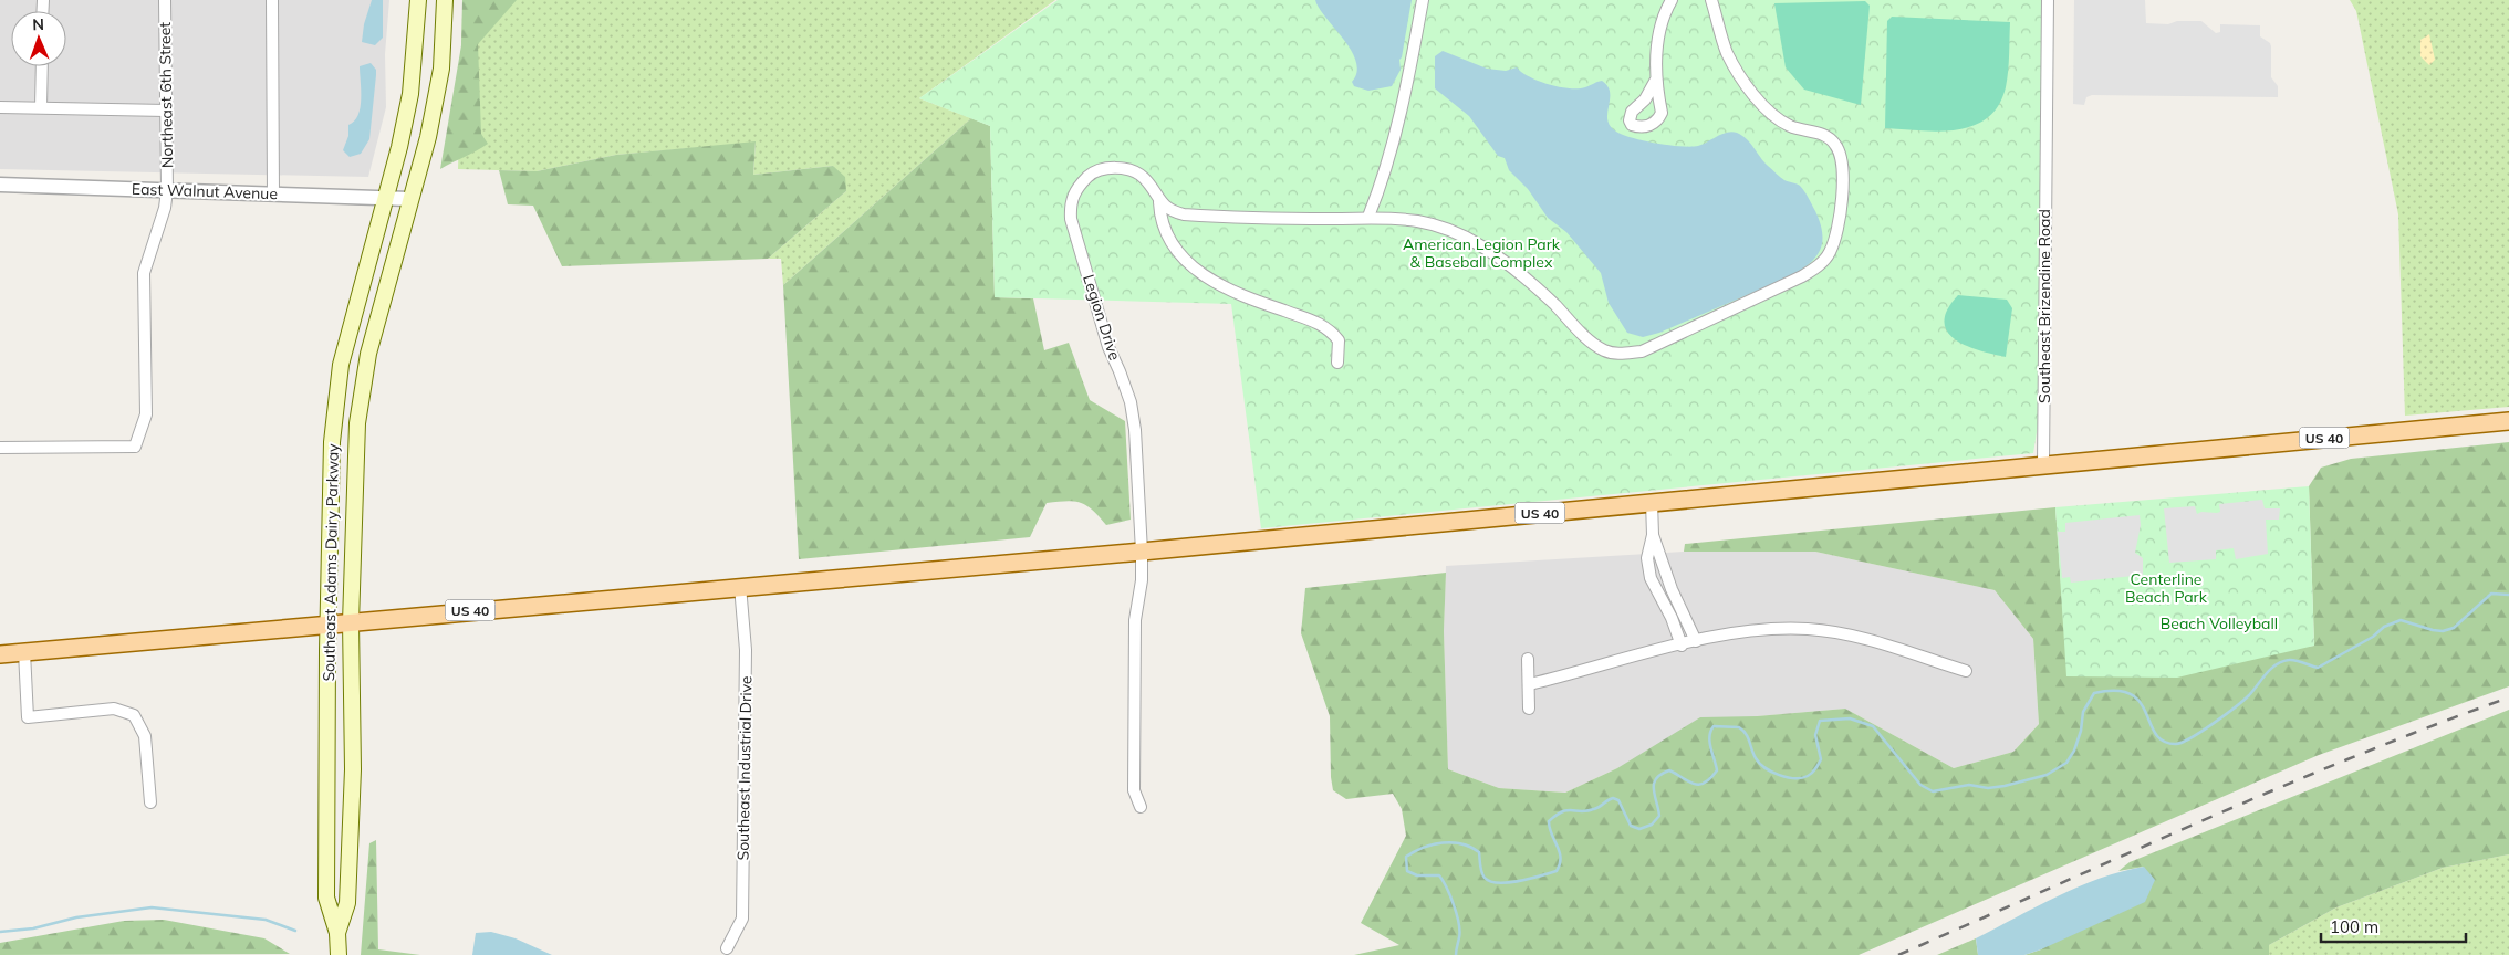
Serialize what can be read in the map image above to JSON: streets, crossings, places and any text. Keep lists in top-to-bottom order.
{
  "streets": {
    "main road": ["US 40", "Southeast Adams Dairy Parkway"],
    "street": [
      "Northeast 6th Street",
      "East Walnut Avenue",
      "Southeast Brizendine Road",
      "Legion Drive",
      "Southeast Industrial Drive"
    ]
  },
  "crossings": [
    ["Northeast 6th Street", "East Walnut Avenue"],
    ["East Walnut Avenue", "Southeast Adams Dairy Parkway"],
    ["Southeast Brizendine Road", "US 40"],
    ["Legion Drive", "US 40"],
    ["US 40", "Southeast Adams Dairy Parkway"],
    ["US 40", "Southeast Industrial Drive"]
  ],
  "parks": ["American Legion Park & Baseball Complex", "Centerline Beach Park", "Beach Volleyball"],
  "scale_bar": "100 m",
  "north": "top"
}
